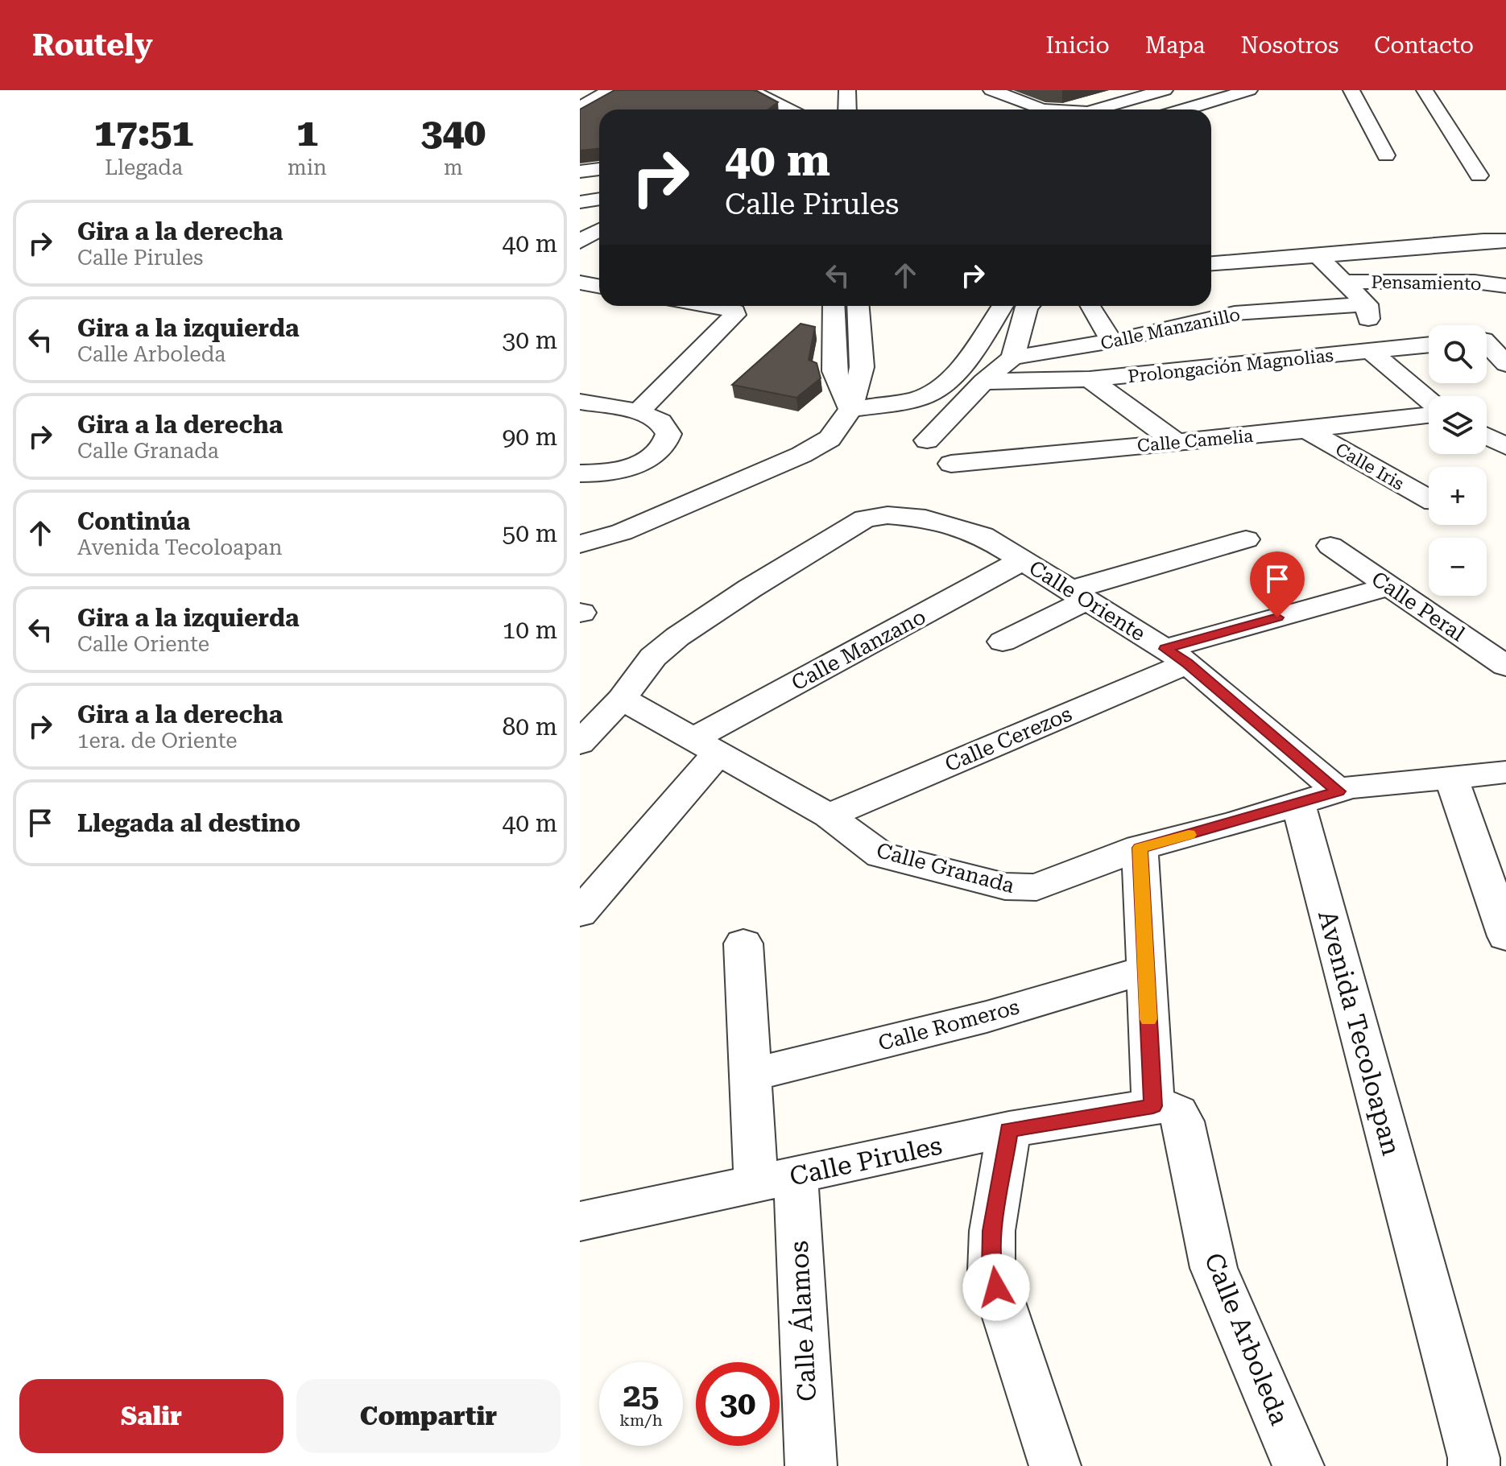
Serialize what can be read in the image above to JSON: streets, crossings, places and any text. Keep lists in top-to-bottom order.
{
  "streets": {
    "street": [
      "Pensamiento",
      "Calle Manzanillo",
      "Prolongación Magnolias",
      "Calle Camelia",
      "Calle Iris",
      "Calle Oriente",
      "Calle Peral",
      "Calle Manzano",
      "Calle Cerezos",
      "Calle Granada",
      "Calle Romeros",
      "Avenida Tecoloapan",
      "Calle Pirules",
      "Calle Álamos",
      "Calle Arboleda"
    ]
  },
  "crossings": [
    ["Prolongación Magnolias", "Calle Camelia"],
    ["Calle Camelia", "Calle Iris"],
    ["Calle Oriente", "Calle Manzano"],
    ["Calle Oriente", "Calle Cerezos"],
    ["Calle Oriente", "Calle Granada"],
    ["Calle Peral", "Calle Cerezos"],
    ["Calle Manzano", "Calle Granada"],
    ["Calle Cerezos", "Calle Granada"],
    ["Calle Granada", "Avenida Tecoloapan"],
    ["Calle Romeros", "Calle Álamos"],
    ["Calle Pirules", "Calle Álamos"],
    ["Calle Pirules", "Calle Arboleda"]
  ],
  "page": {
    "header": "Routely",
    "nav": [
      "Inicio",
      "Mapa",
      "Nosotros",
      "Contacto"
    ],
    "eta": [
      "17:51",
      "Llegada",
      "1",
      "min",
      "340",
      "m"
    ],
    "turn": ["40 m", "Calle Pirules"],
    "list": [
      {
        "name": "Gira a la derecha",
        "note": "Calle Pirules",
        "value": "40 m"
      },
      {
        "name": "Gira a la izquierda",
        "note": "Calle Arboleda",
        "value": "30 m"
      },
      {
        "name": "Gira a la derecha",
        "note": "Calle Granada",
        "value": "90 m"
      },
      {
        "name": "Continúa",
        "note": "Avenida Tecoloapan",
        "value": "50 m"
      },
      {
        "name": "Gira a la izquierda",
        "note": "Calle Oriente",
        "value": "10 m"
      },
      {
        "name": "Gira a la derecha",
        "note": "1era. de Oriente",
        "value": "80 m"
      },
      {
        "name": "Llegada al destino",
        "value": "40 m"
      }
    ],
    "map_buttons": ["+", "−"],
    "speed": "25 km/h",
    "limit": "30",
    "buttons": ["Salir", "Compartir"]
  }
}
